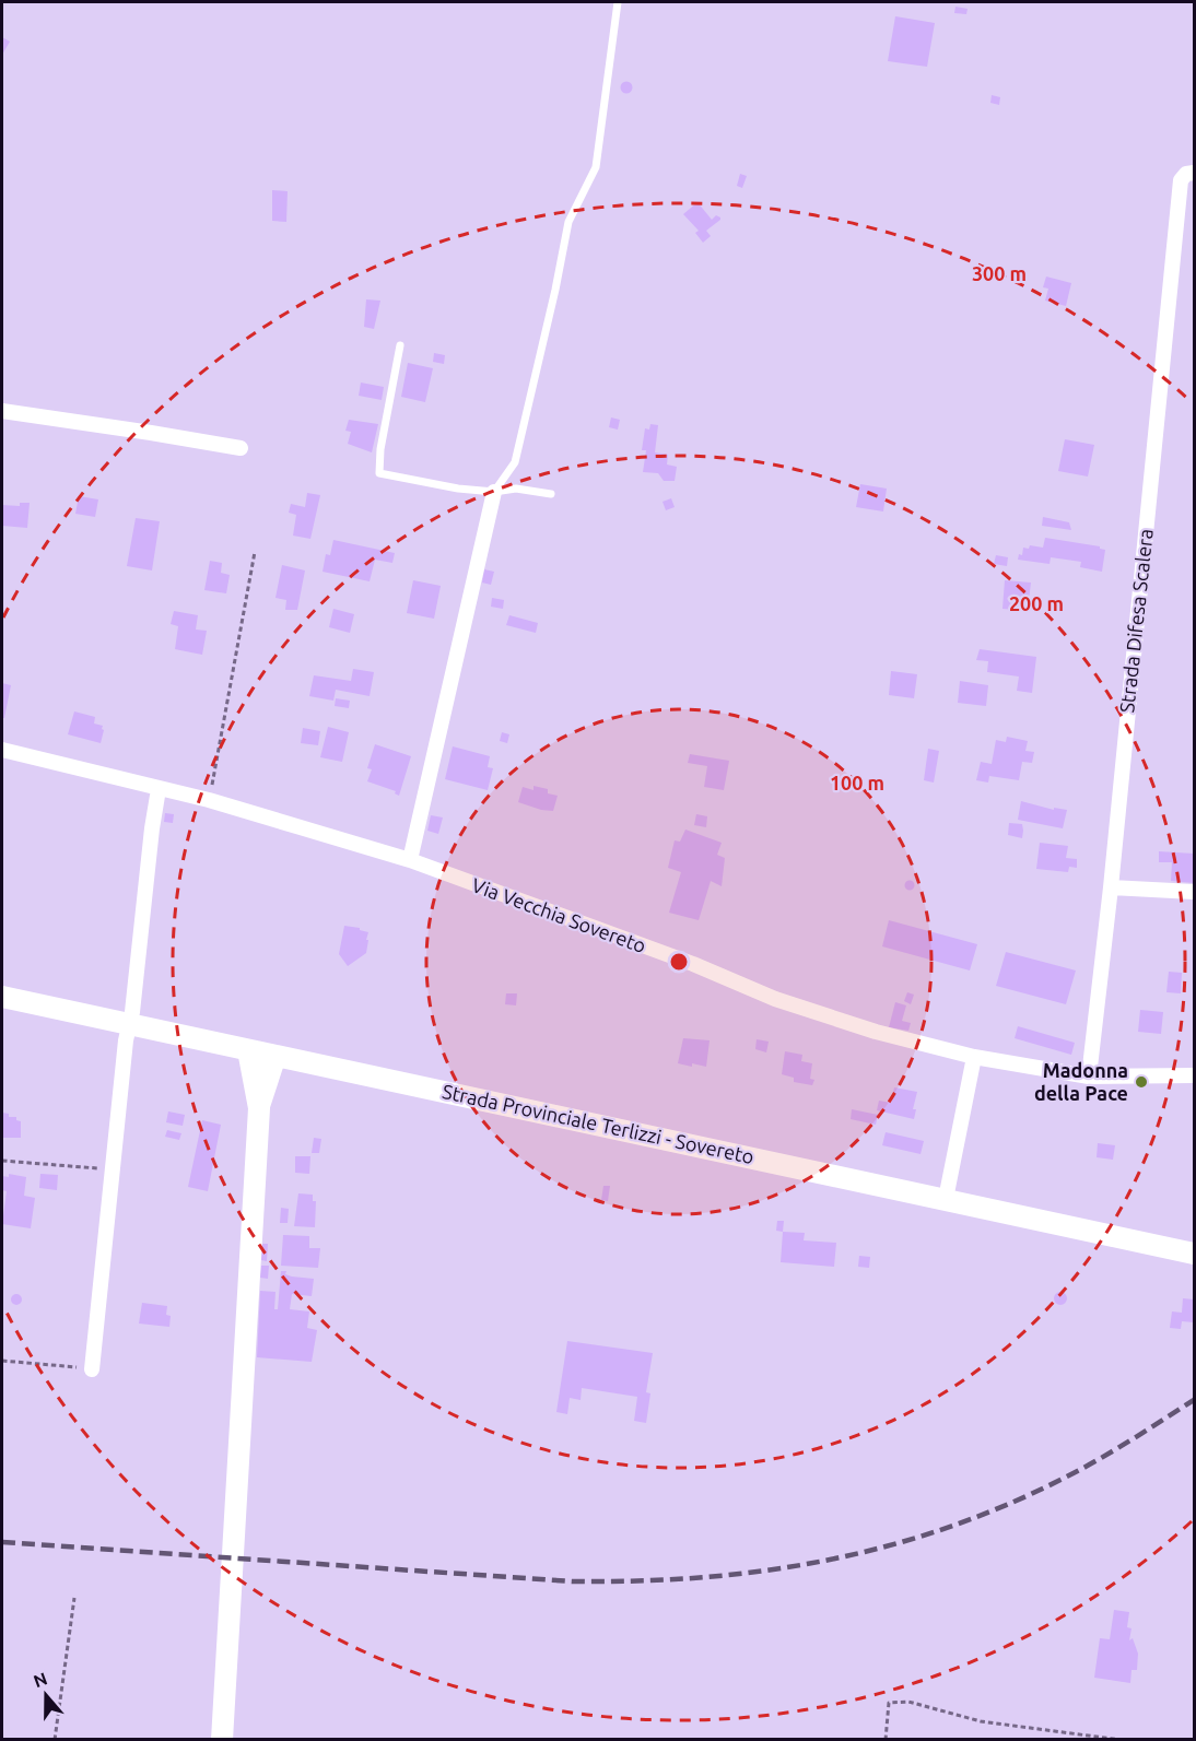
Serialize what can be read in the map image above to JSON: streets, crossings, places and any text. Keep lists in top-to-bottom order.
{
  "streets": {
    "main road": ["Strada Provinciale Terlizzi - Sovereto"],
    "street": ["Strada Difesa Scalera", "Via Vecchia Sovereto"]
  },
  "crossings": [
    ["Strada Difesa Scalera", "Via Vecchia Sovereto"]
  ],
  "places": ["Madonna della Pace"],
  "north": "top",
  "rings": ["300 m", "200 m", "100 m"]
}
